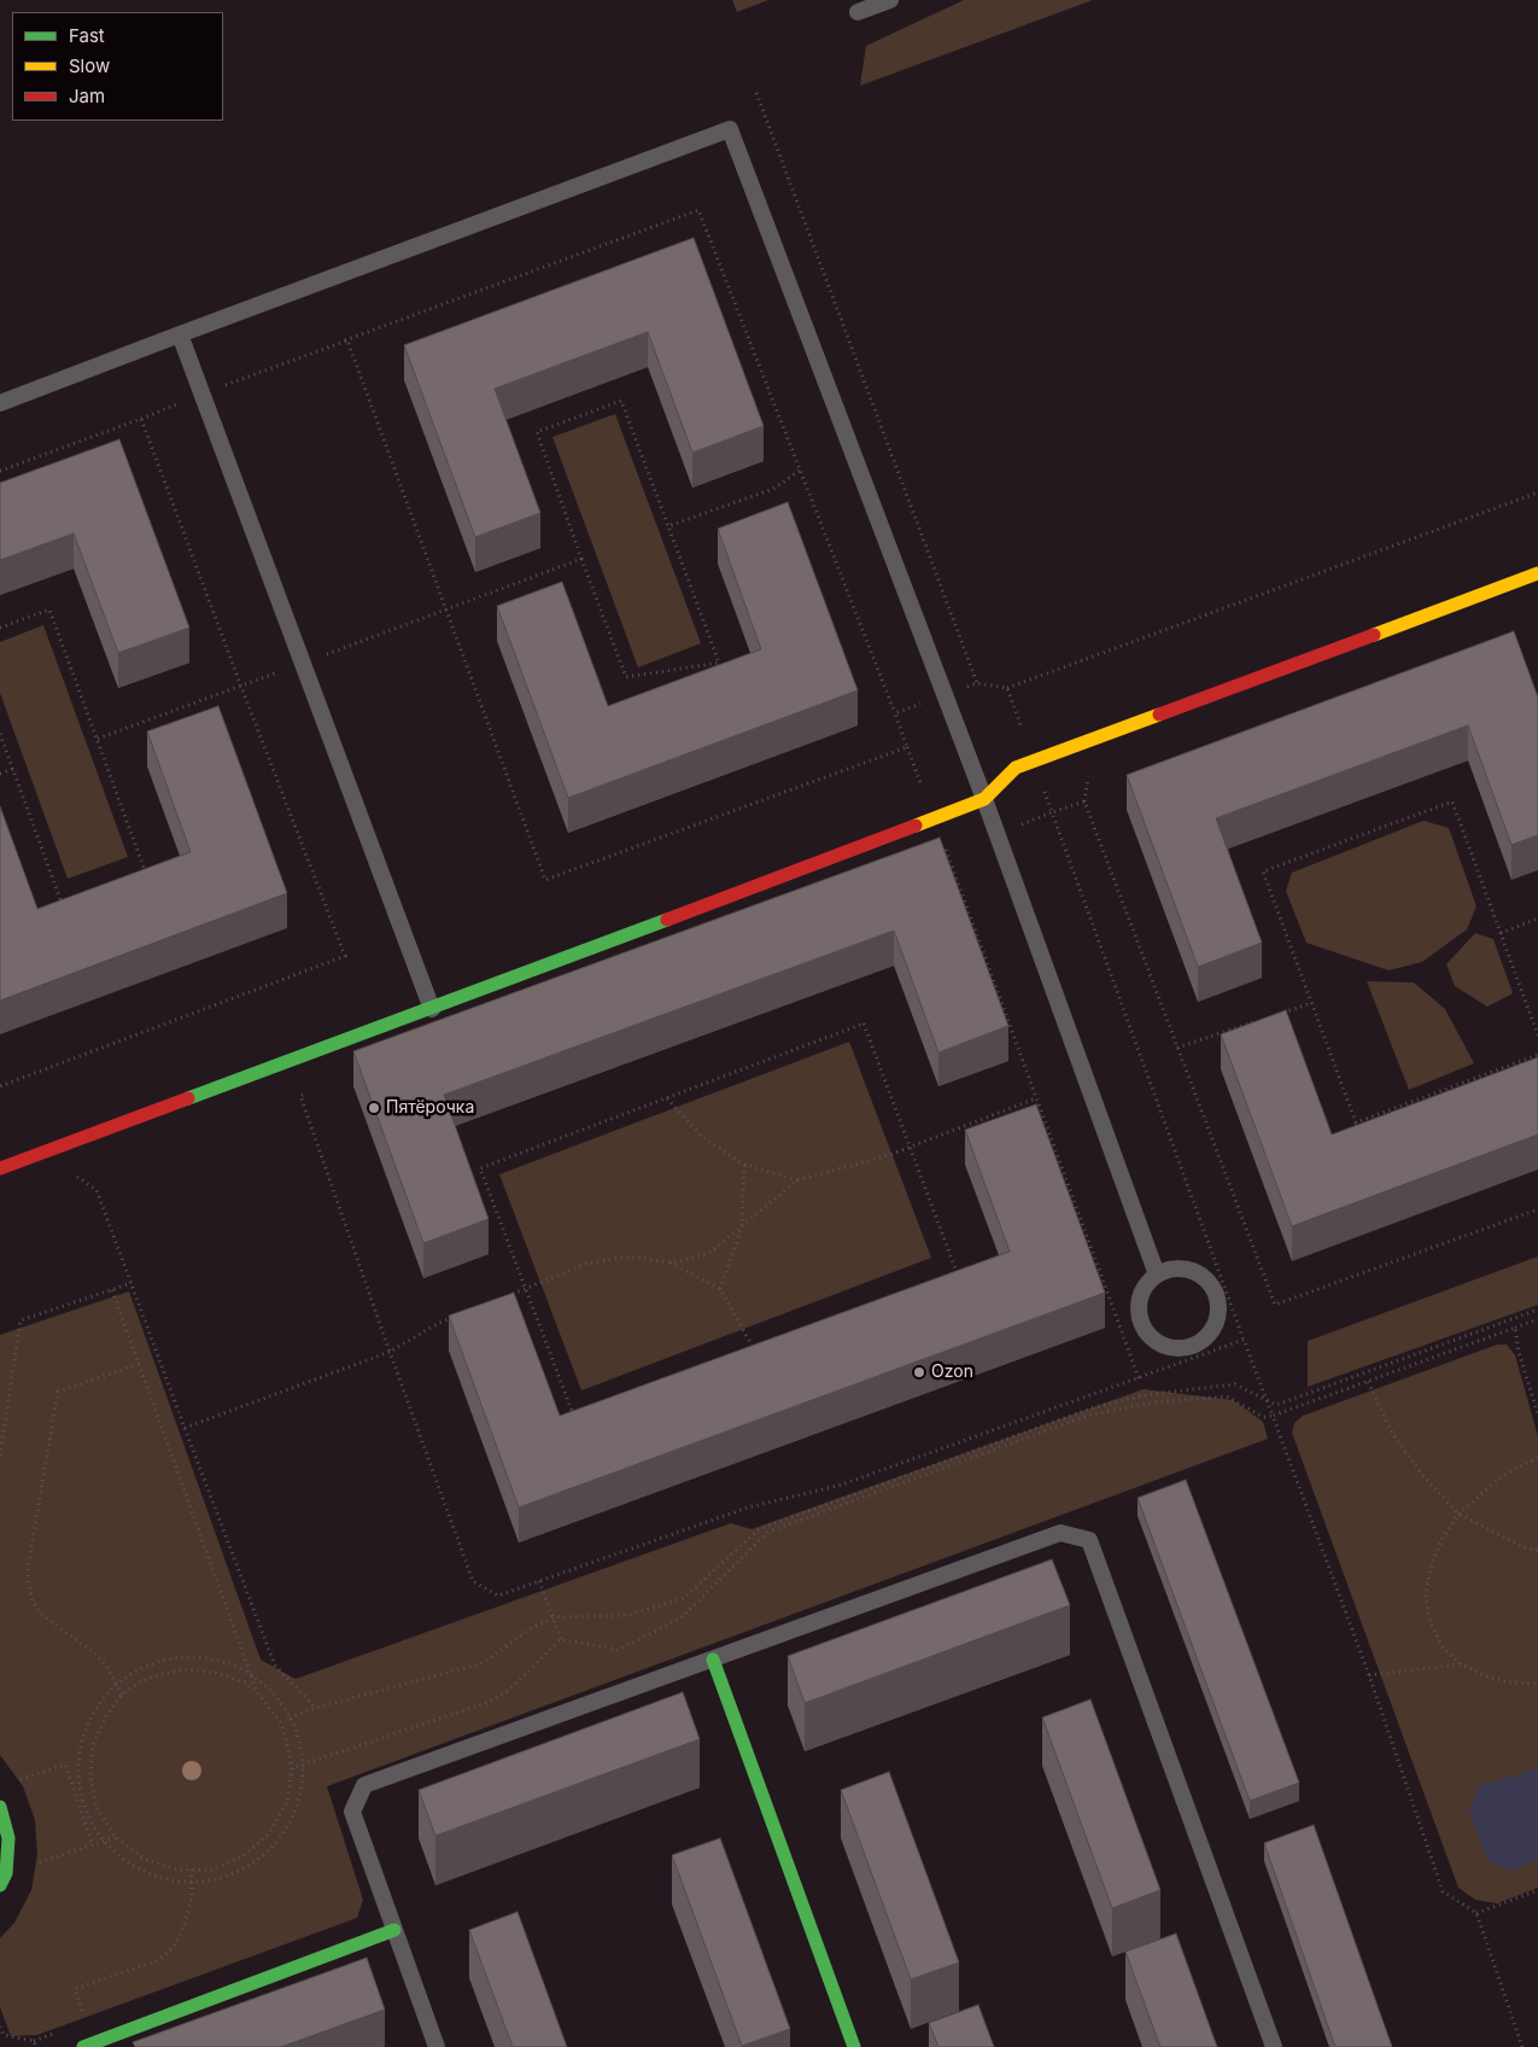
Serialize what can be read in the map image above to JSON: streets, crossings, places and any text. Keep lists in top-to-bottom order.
{
  "places": ["Пятёрочка", "Ozon"],
  "legend": ["Fast", "Slow", "Jam"]
}
